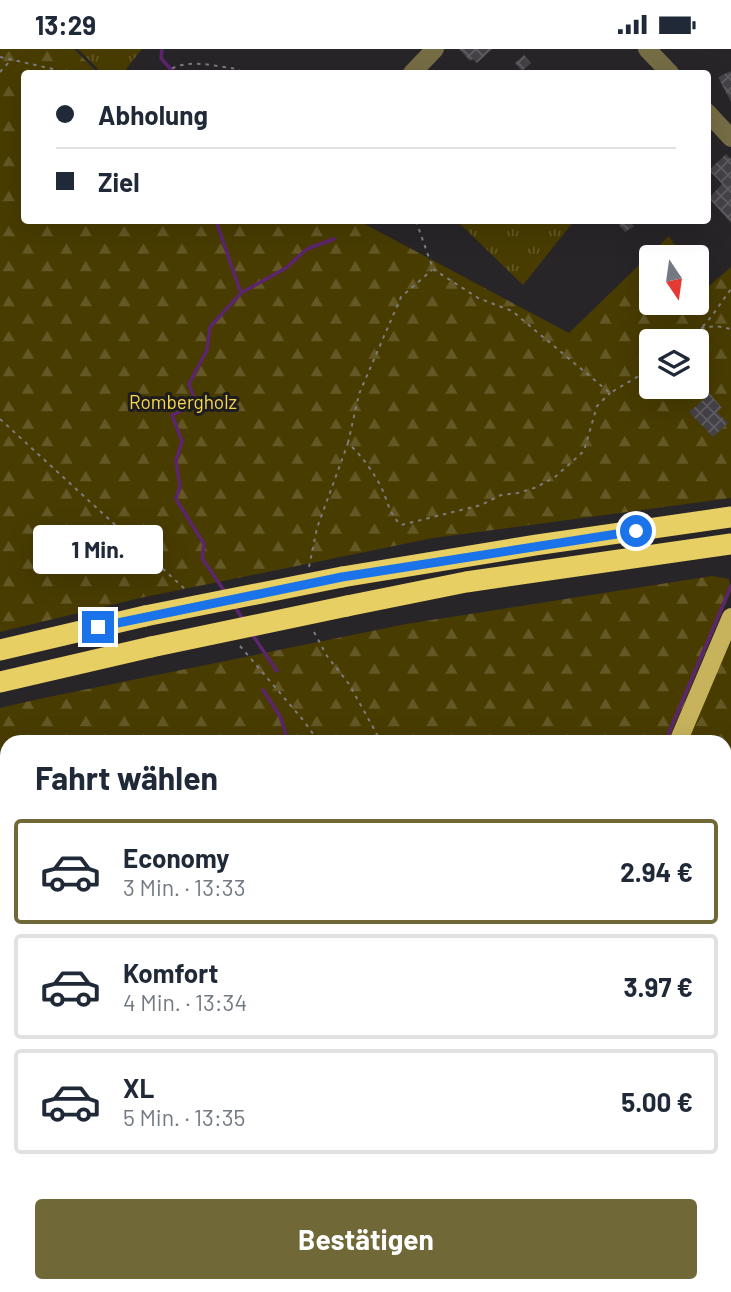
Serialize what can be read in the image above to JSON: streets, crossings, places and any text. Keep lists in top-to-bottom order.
{
  "parks": ["Rombergholz"],
  "north": "bottom",
  "page": {
    "status": "13:29",
    "banner": ["Abholung", "Ziel"],
    "bubble": "1 Min.",
    "heading": "Fahrt wählen",
    "list": [
      {
        "name": "Economy",
        "note": "3 Min. · 13:33",
        "value": "2.94 €"
      },
      {
        "name": "Komfort",
        "note": "4 Min. · 13:34",
        "value": "3.97 €"
      },
      {
        "name": "XL",
        "note": "5 Min. · 13:35",
        "value": "5.00 €"
      }
    ],
    "buttons": "Bestätigen"
  }
}
